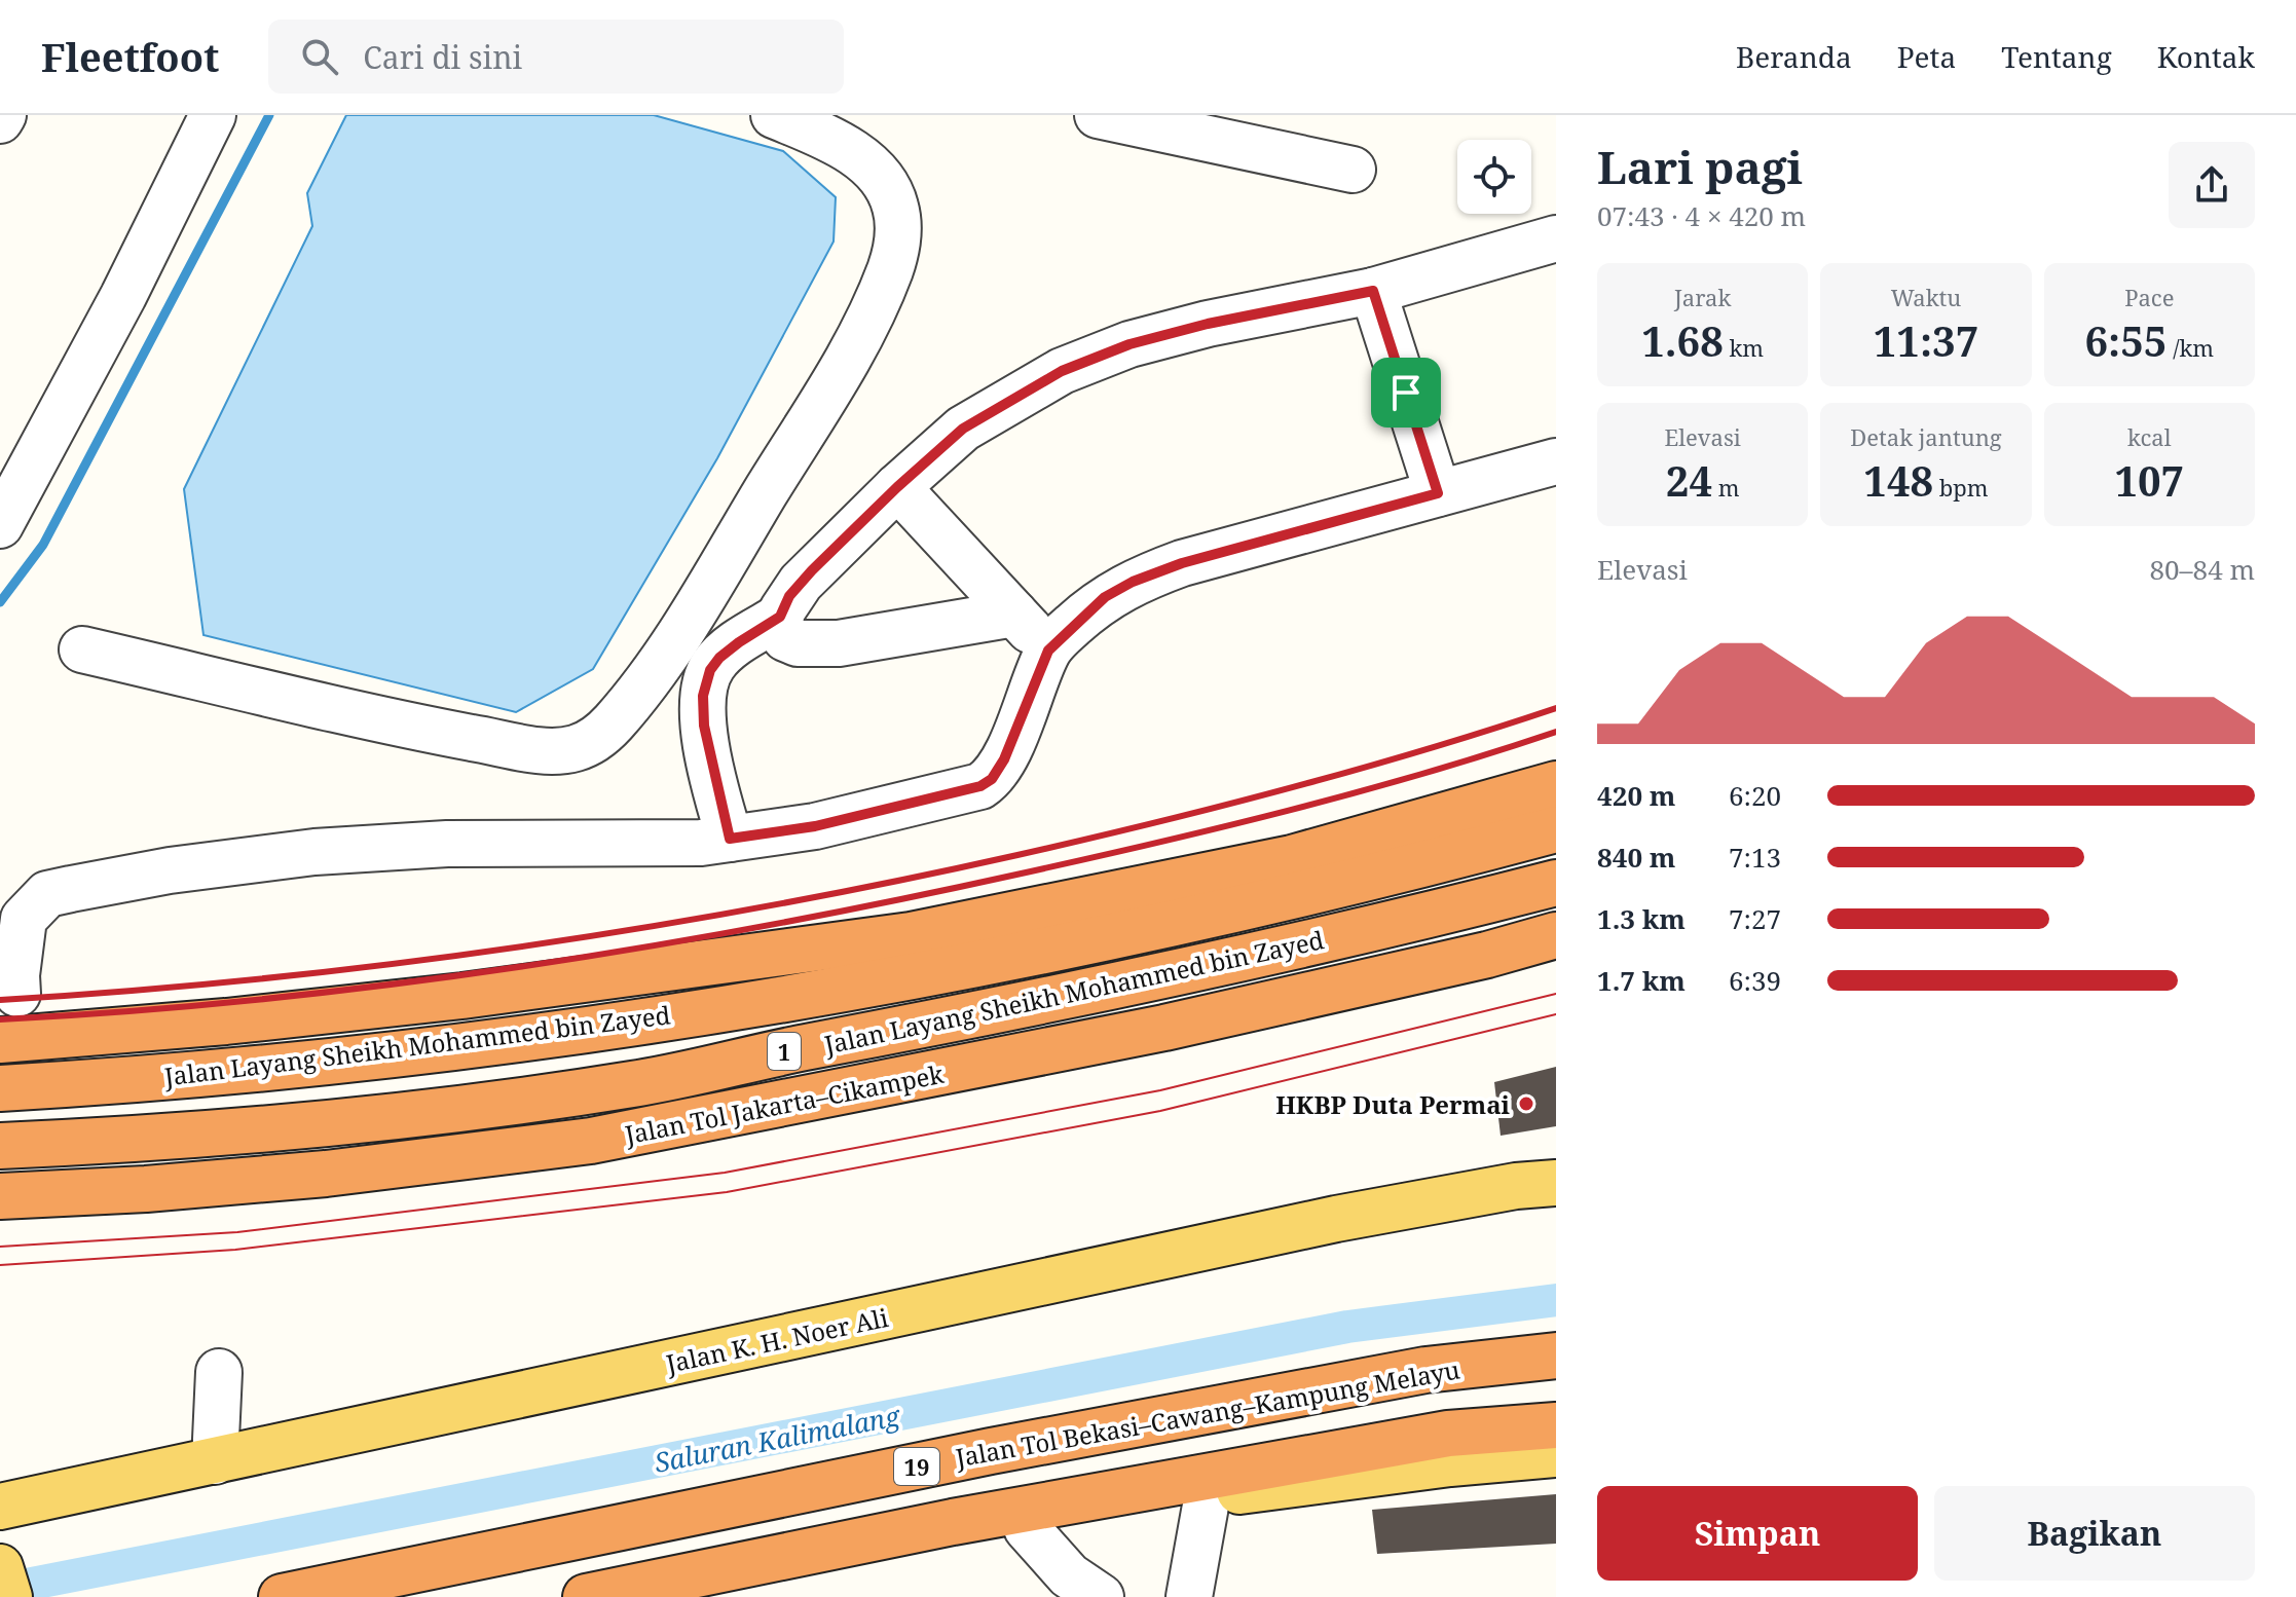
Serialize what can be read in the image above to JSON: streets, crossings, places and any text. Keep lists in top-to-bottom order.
{
  "streets": {
    "highway": [
      "Jalan Layang Sheikh Mohammed bin Zayed",
      "1",
      "Jalan Tol Jakarta–Cikampek",
      "Jalan Tol Bekasi–Cawang–Kampung Melayu",
      "19"
    ],
    "main road": ["Jalan K. H. Noer Ali"]
  },
  "water": ["Saluran Kalimalang"],
  "places": ["HKBP Duta Permai"],
  "page": {
    "header": "Fleetfoot",
    "search": "Cari di sini",
    "nav": [
      "Beranda",
      "Peta",
      "Tentang",
      "Kontak"
    ],
    "heading": ["Lari pagi", "07:43 · 4 × 420 m"],
    "stats": [
      ["Jarak", "1.68 km"],
      ["Waktu", "11:37"],
      ["Pace", "6:55 /km"],
      ["Elevasi", "24 m"],
      ["Detak jantung", "148 bpm"],
      ["kcal", "107"]
    ],
    "chart": ["Elevasi", "80–84 m"],
    "list": [
      {
        "name": "420 m",
        "note": "6:20"
      },
      {
        "name": "840 m",
        "note": "7:13"
      },
      {
        "name": "1.3 km",
        "note": "7:27"
      },
      {
        "name": "1.7 km",
        "note": "6:39"
      }
    ],
    "buttons": ["Simpan", "Bagikan"]
  }
}
